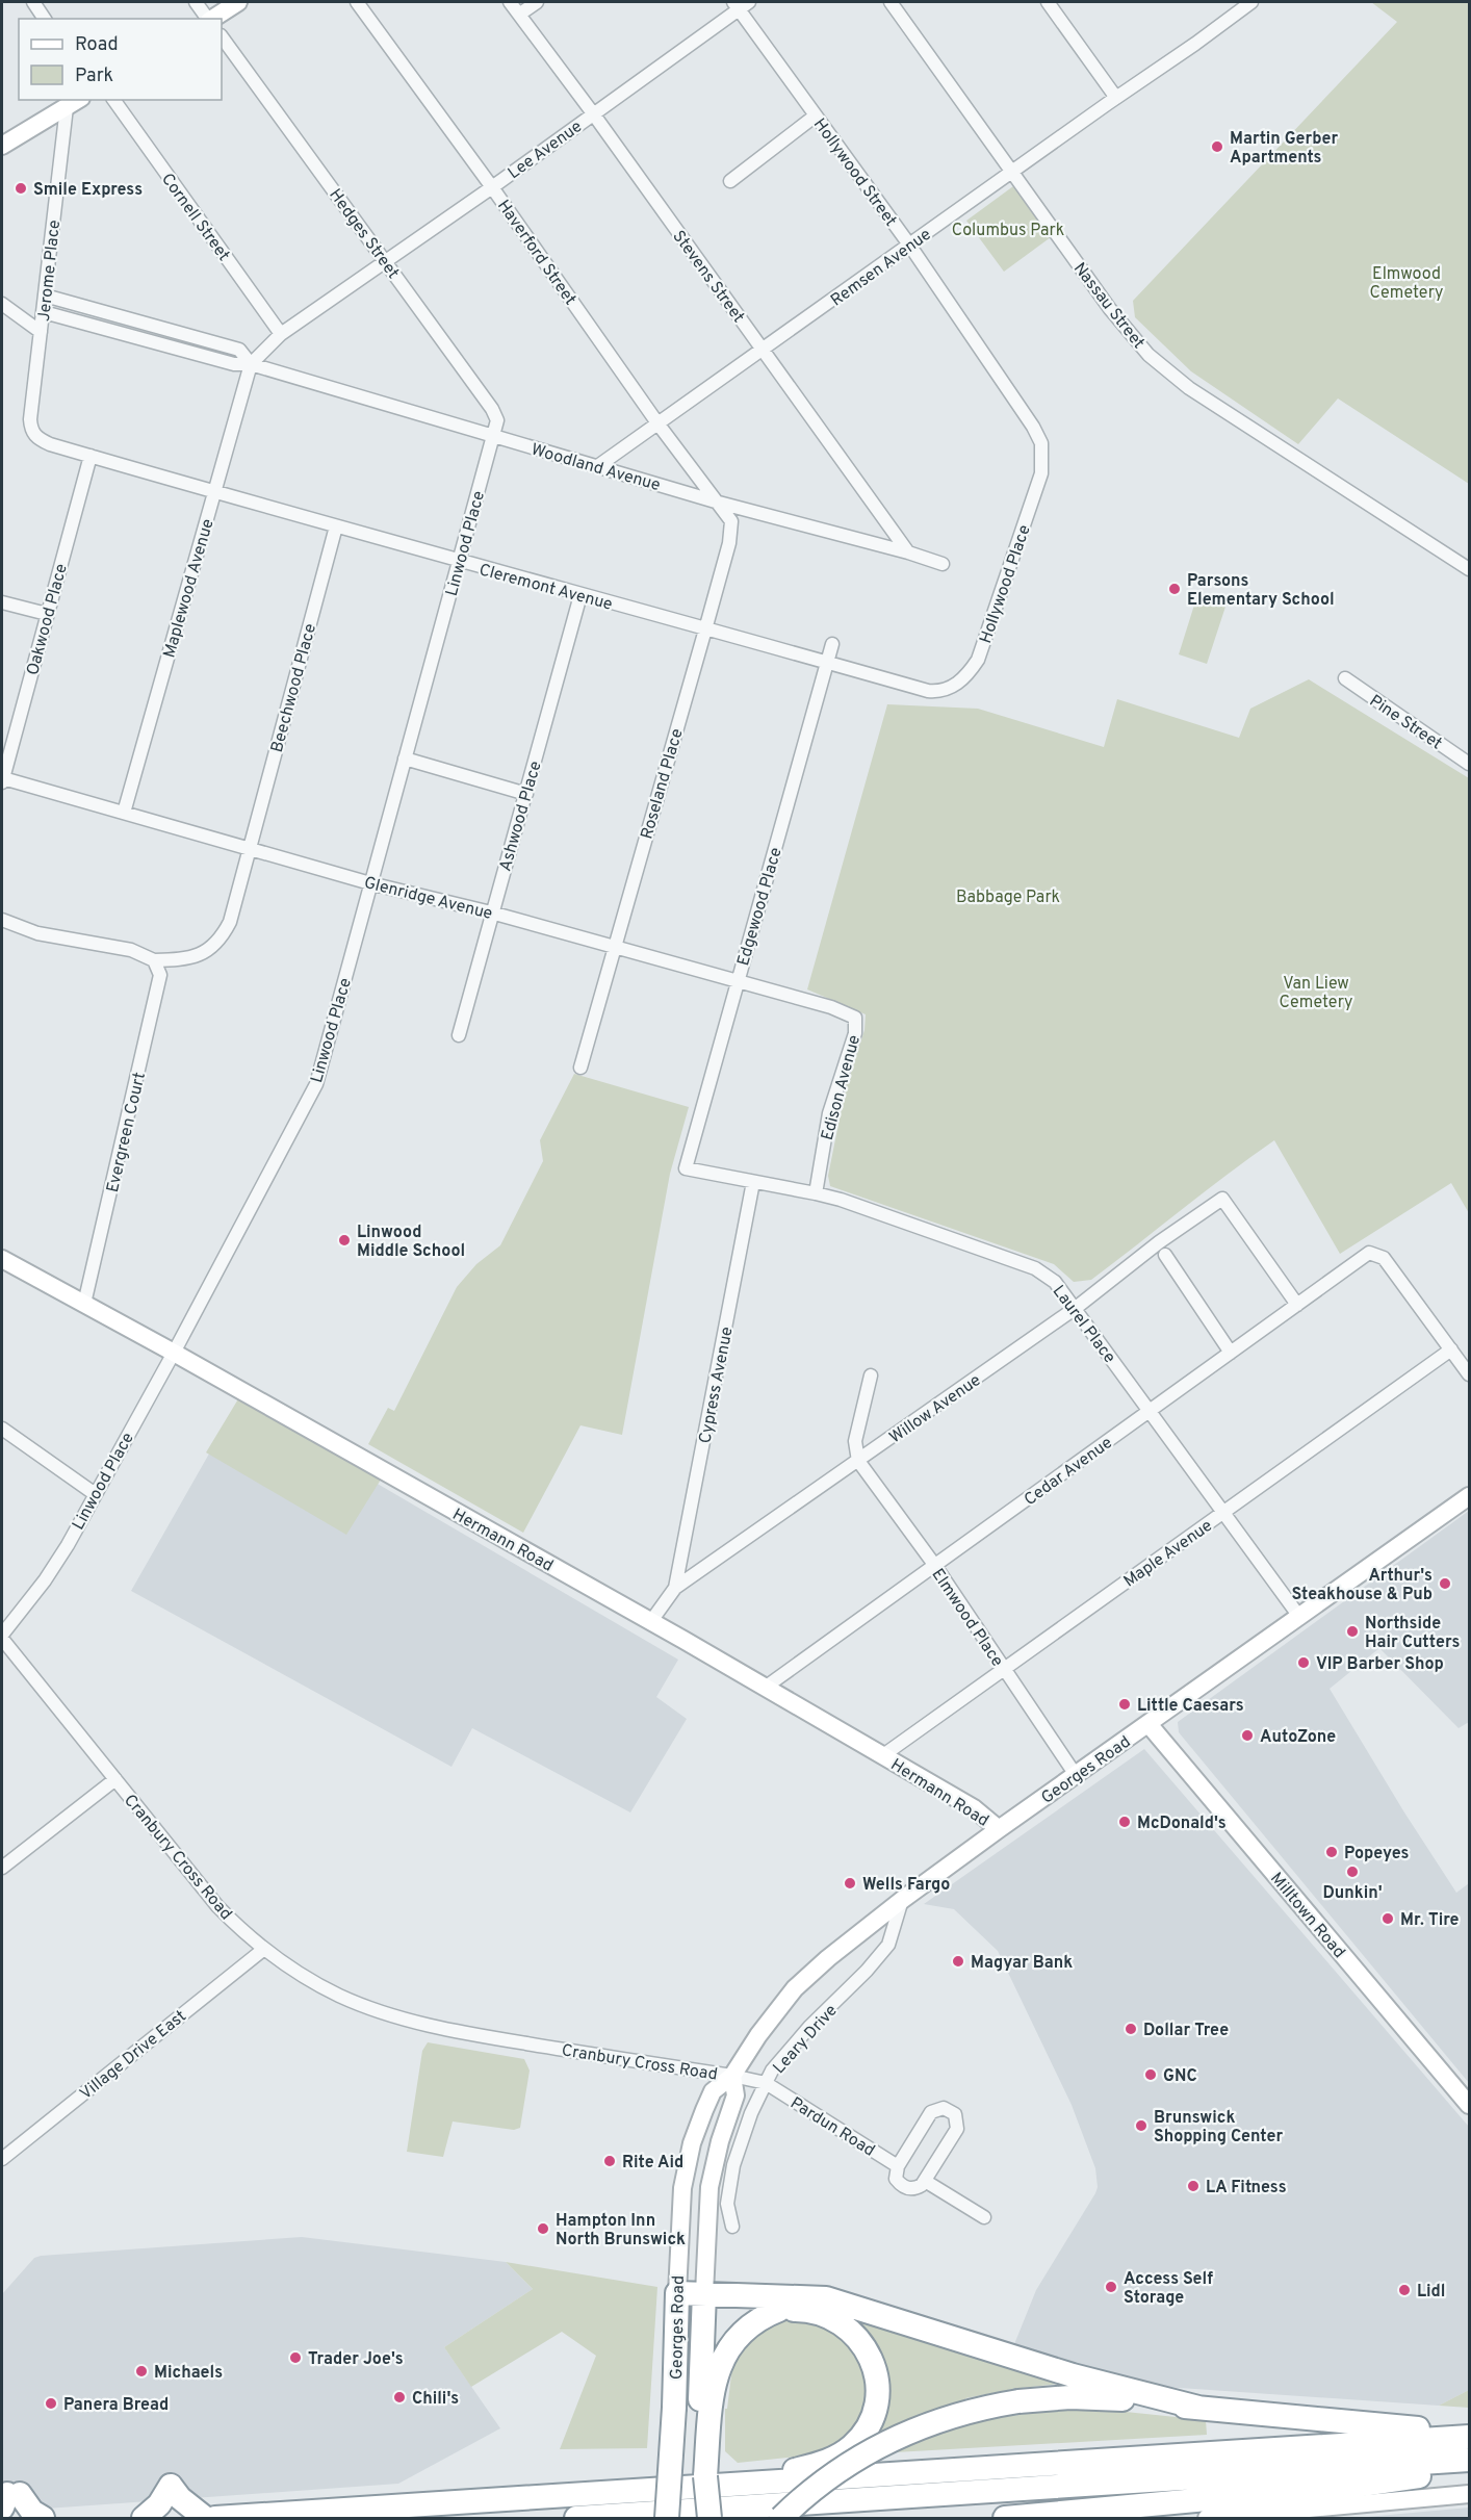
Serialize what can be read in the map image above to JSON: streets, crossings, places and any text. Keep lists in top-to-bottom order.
{
  "streets": {
    "highway": ["Georges Road"],
    "street": [
      "Lee Avenue",
      "Hollywood Street",
      "Cornell Street",
      "Hedges Street",
      "Haverford Street",
      "Remsen Avenue",
      "Jerome Place",
      "Stevens Street",
      "Nassau Street",
      "Woodland Avenue",
      "Linwood Place",
      "Hollywood Place",
      "Cleremont Avenue",
      "Maplewood Avenue",
      "Oakwood Place",
      "Beechwood Place",
      "Pine Street",
      "Roseland Place",
      "Ashwood Place",
      "Glenridge Avenue",
      "Edgewood Place",
      "Edison Avenue",
      "Evergreen Court",
      "Laurel Place",
      "Cypress Avenue",
      "Willow Avenue",
      "Cedar Avenue",
      "Hermann Road",
      "Maple Avenue",
      "Elmwood Place",
      "Cranbury Cross Road",
      "Milltown Road",
      "Leary Drive",
      "Village Drive East",
      "Pardun Road"
    ]
  },
  "crossings": [
    ["Lee Avenue", "Hollywood Street"],
    ["Lee Avenue", "Cornell Street"],
    ["Lee Avenue", "Hedges Street"],
    ["Lee Avenue", "Haverford Street"],
    ["Lee Avenue", "Stevens Street"],
    ["Lee Avenue", "Woodland Avenue"],
    ["Lee Avenue", "Maplewood Avenue"],
    ["Hollywood Street", "Remsen Avenue"],
    ["Hollywood Street", "Hollywood Place"],
    ["Hedges Street", "Woodland Avenue"],
    ["Hedges Street", "Linwood Place"],
    ["Haverford Street", "Remsen Avenue"],
    ["Haverford Street", "Woodland Avenue"],
    ["Haverford Street", "Roseland Place"],
    ["Remsen Avenue", "Stevens Street"],
    ["Remsen Avenue", "Nassau Street"],
    ["Remsen Avenue", "Woodland Avenue"],
    ["Jerome Place", "Woodland Avenue"],
    ["Jerome Place", "Cleremont Avenue"],
    ["Stevens Street", "Woodland Avenue"],
    ["Woodland Avenue", "Linwood Place"],
    ["Woodland Avenue", "Maplewood Avenue"],
    ["Woodland Avenue", "Roseland Place"],
    ["Linwood Place", "Cleremont Avenue"],
    ["Linwood Place", "Glenridge Avenue"],
    ["Linwood Place", "Hermann Road"],
    ["Linwood Place", "Cranbury Cross Road"],
    ["Hollywood Place", "Cleremont Avenue"],
    ["Cleremont Avenue", "Maplewood Avenue"],
    ["Cleremont Avenue", "Oakwood Place"],
    ["Cleremont Avenue", "Beechwood Place"],
    ["Cleremont Avenue", "Roseland Place"],
    ["Cleremont Avenue", "Ashwood Place"],
    ["Cleremont Avenue", "Edgewood Place"],
    ["Maplewood Avenue", "Glenridge Avenue"],
    ["Oakwood Place", "Glenridge Avenue"],
    ["Beechwood Place", "Glenridge Avenue"],
    ["Roseland Place", "Glenridge Avenue"],
    ["Ashwood Place", "Glenridge Avenue"],
    ["Glenridge Avenue", "Edgewood Place"],
    ["Glenridge Avenue", "Edison Avenue"],
    ["Edgewood Place", "Laurel Place"],
    ["Edison Avenue", "Laurel Place"],
    ["Evergreen Court", "Hermann Road"],
    ["Laurel Place", "Cypress Avenue"],
    ["Laurel Place", "Willow Avenue"],
    ["Laurel Place", "Cedar Avenue"],
    ["Laurel Place", "Maple Avenue"],
    ["Laurel Place", "Georges Road"],
    ["Cypress Avenue", "Willow Avenue"],
    ["Willow Avenue", "Cedar Avenue"],
    ["Willow Avenue", "Hermann Road"],
    ["Willow Avenue", "Elmwood Place"],
    ["Cedar Avenue", "Hermann Road"],
    ["Cedar Avenue", "Maple Avenue"],
    ["Cedar Avenue", "Elmwood Place"],
    ["Hermann Road", "Maple Avenue"],
    ["Hermann Road", "Georges Road"],
    ["Maple Avenue", "Elmwood Place"],
    ["Elmwood Place", "Georges Road"],
    ["Georges Road", "Cranbury Cross Road"],
    ["Georges Road", "Milltown Road"],
    ["Georges Road", "Leary Drive"],
    ["Georges Road", "Pardun Road"],
    ["Cranbury Cross Road", "Village Drive East"],
    ["Cranbury Cross Road", "Pardun Road"],
    ["Leary Drive", "Pardun Road"]
  ],
  "parks": [
    "Columbus Park",
    "Elmwood Cemetery",
    "Babbage Park",
    "Van Liew Cemetery"
  ],
  "places": [
    "Martin Gerber Apartments",
    "Smile Express",
    "Parsons Elementary School",
    "Linwood Middle School",
    "Arthur's Steakhouse & Pub",
    "Northside Hair Cutters",
    "VIP Barber Shop",
    "Little Caesars",
    "AutoZone",
    "McDonald's",
    "Popeyes",
    "Dunkin'",
    "Wells Fargo",
    "Mr. Tire",
    "Magyar Bank",
    "Dollar Tree",
    "GNC",
    "Brunswick Shopping Center",
    "Rite Aid",
    "LA Fitness",
    "Hampton Inn North Brunswick",
    "Access Self Storage",
    "Lidl",
    "Trader Joe's",
    "Michaels",
    "Chili's",
    "Panera Bread"
  ],
  "legend": ["Road", "Park"]
}
